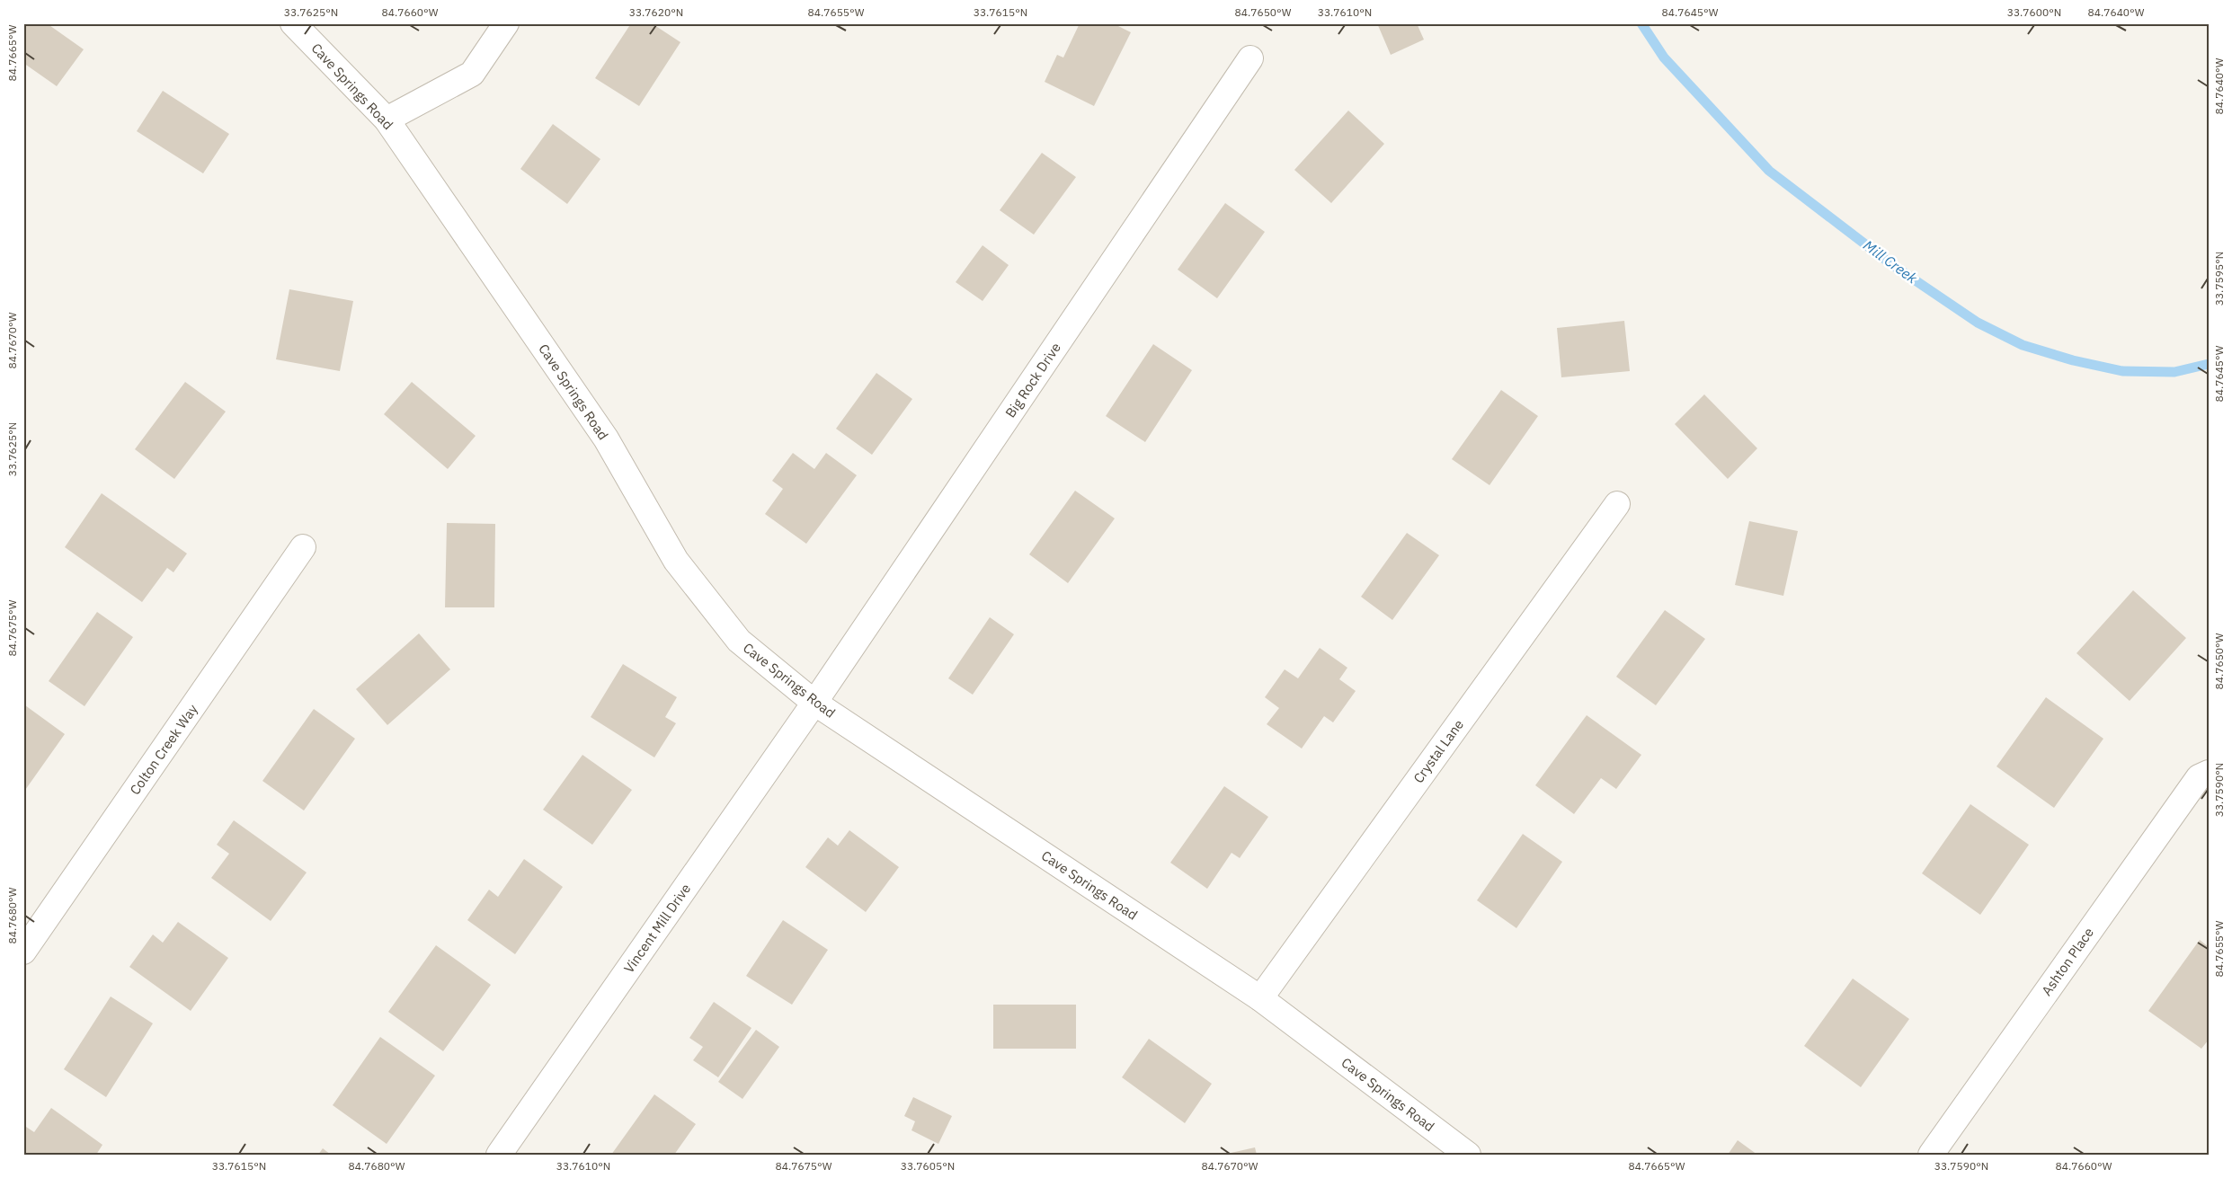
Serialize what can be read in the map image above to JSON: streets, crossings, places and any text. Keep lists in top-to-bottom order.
{
  "streets": {
    "street": [
      "Cave Springs Road",
      "Big Rock Drive",
      "Colton Creek Way",
      "Crystal Lane",
      "Vincent Mill Drive",
      "Ashton Place"
    ]
  },
  "crossings": [
    ["Cave Springs Road", "Big Rock Drive"],
    ["Cave Springs Road", "Crystal Lane"],
    ["Cave Springs Road", "Vincent Mill Drive"],
    ["Big Rock Drive", "Vincent Mill Drive"]
  ],
  "water": ["Mill Creek"],
  "coordinates": [
    "33.7625°N",
    "84.7660°W",
    "33.7620°N",
    "84.7655°W",
    "33.7615°N",
    "84.7650°W",
    "33.7610°N",
    "84.7645°W",
    "33.7600°N",
    "84.7640°W",
    "84.7665°W",
    "33.7595°N",
    "84.7670°W",
    "84.7675°W",
    "33.7590°N",
    "84.7680°W",
    "33.7605°N"
  ]
}
